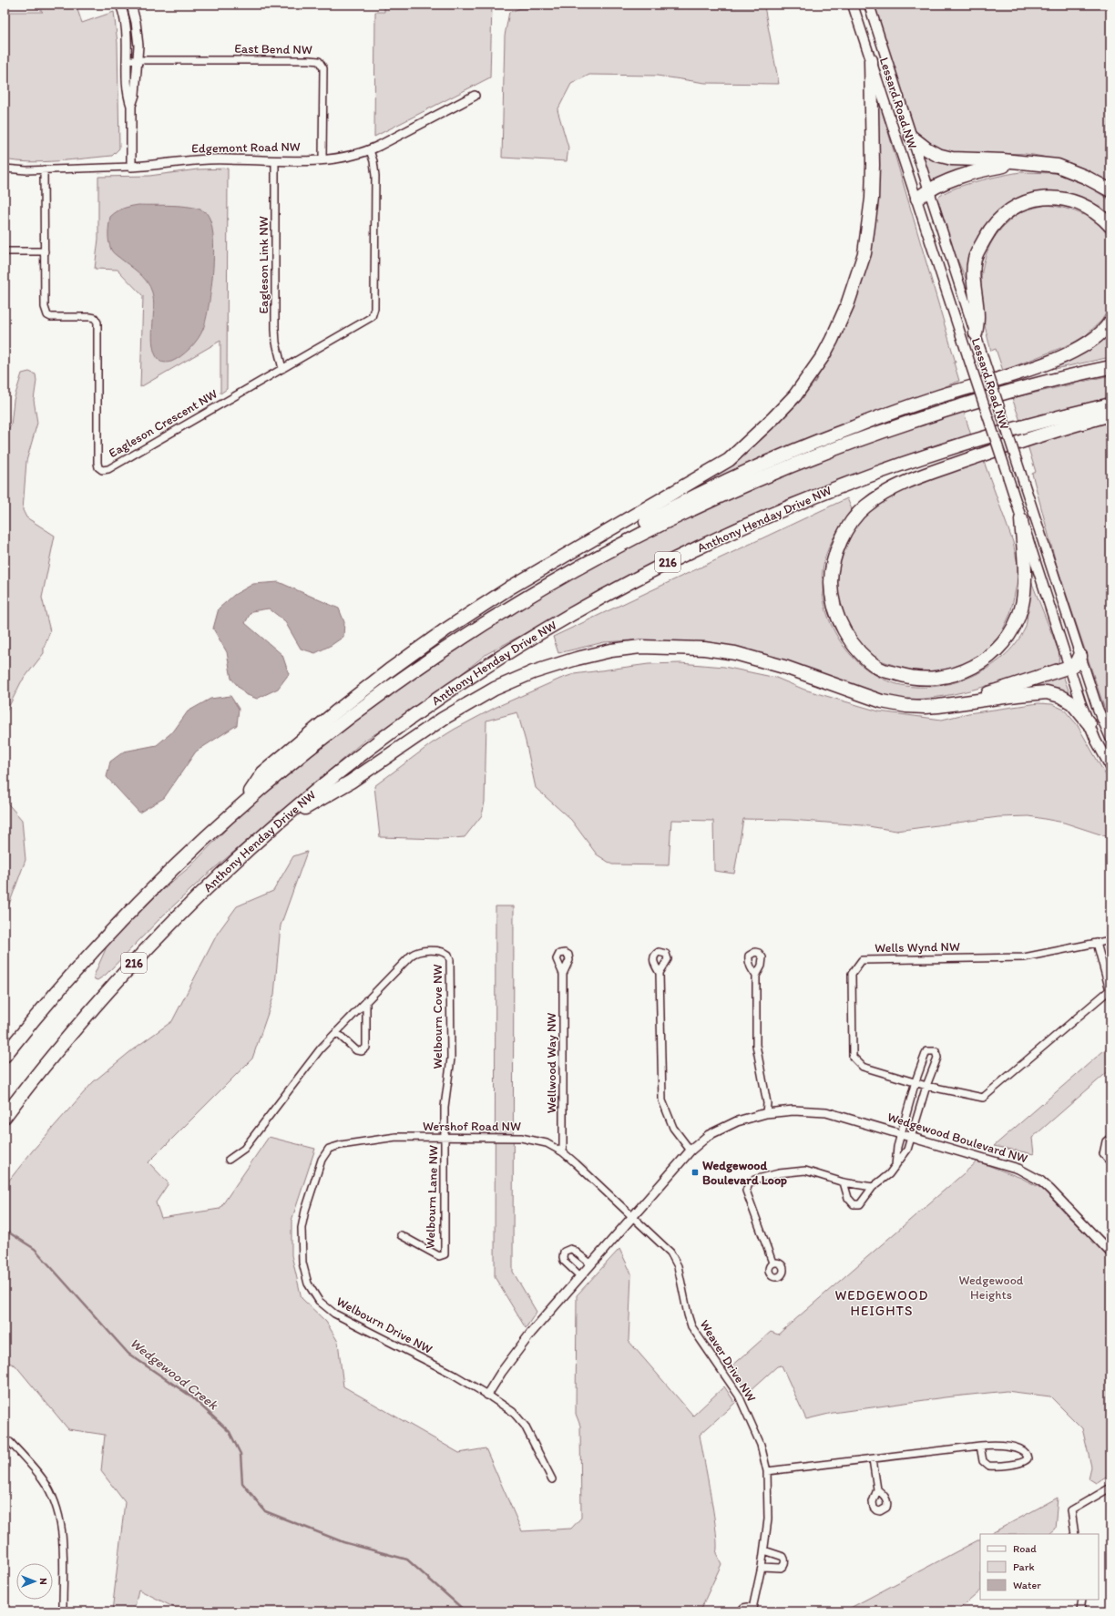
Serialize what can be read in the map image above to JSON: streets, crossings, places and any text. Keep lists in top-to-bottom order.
{
  "streets": {
    "highway": ["Anthony Henday Drive NW", "216"],
    "main road": ["Lessard Road NW"],
    "street": [
      "East Bend NW",
      "Edgemont Road NW",
      "Eagleson Link NW",
      "Eagleson Crescent NW",
      "Wells Wynd NW",
      "Welbourn Cove NW",
      "Wellwood Way NW",
      "Wershof Road NW",
      "Wedgewood Boulevard NW",
      "Welbourn Lane NW",
      "Welbourn Drive NW",
      "Weaver Drive NW"
    ]
  },
  "crossings": [
    ["East Bend NW", "Edgemont Road NW"],
    ["Edgemont Road NW", "Eagleson Link NW"],
    ["Edgemont Road NW", "Eagleson Crescent NW"],
    ["Eagleson Link NW", "Eagleson Crescent NW"],
    ["Welbourn Cove NW", "Wershof Road NW"],
    ["Welbourn Cove NW", "Welbourn Lane NW"],
    ["Wellwood Way NW", "Wershof Road NW"],
    ["Wershof Road NW", "Wedgewood Boulevard NW"],
    ["Wershof Road NW", "Welbourn Lane NW"],
    ["Wershof Road NW", "Welbourn Drive NW"],
    ["Wershof Road NW", "Weaver Drive NW"],
    ["Wedgewood Boulevard NW", "Welbourn Drive NW"],
    ["Wedgewood Boulevard NW", "Weaver Drive NW"]
  ],
  "districts": ["WEDGEWOOD HEIGHTS"],
  "water": ["Wedgewood Creek"],
  "parks": ["Wedgewood Heights"],
  "places": {
    "transit": ["Wedgewood Boulevard Loop"]
  },
  "legend": ["Road", "Park", "Water"],
  "north": "right"
}
